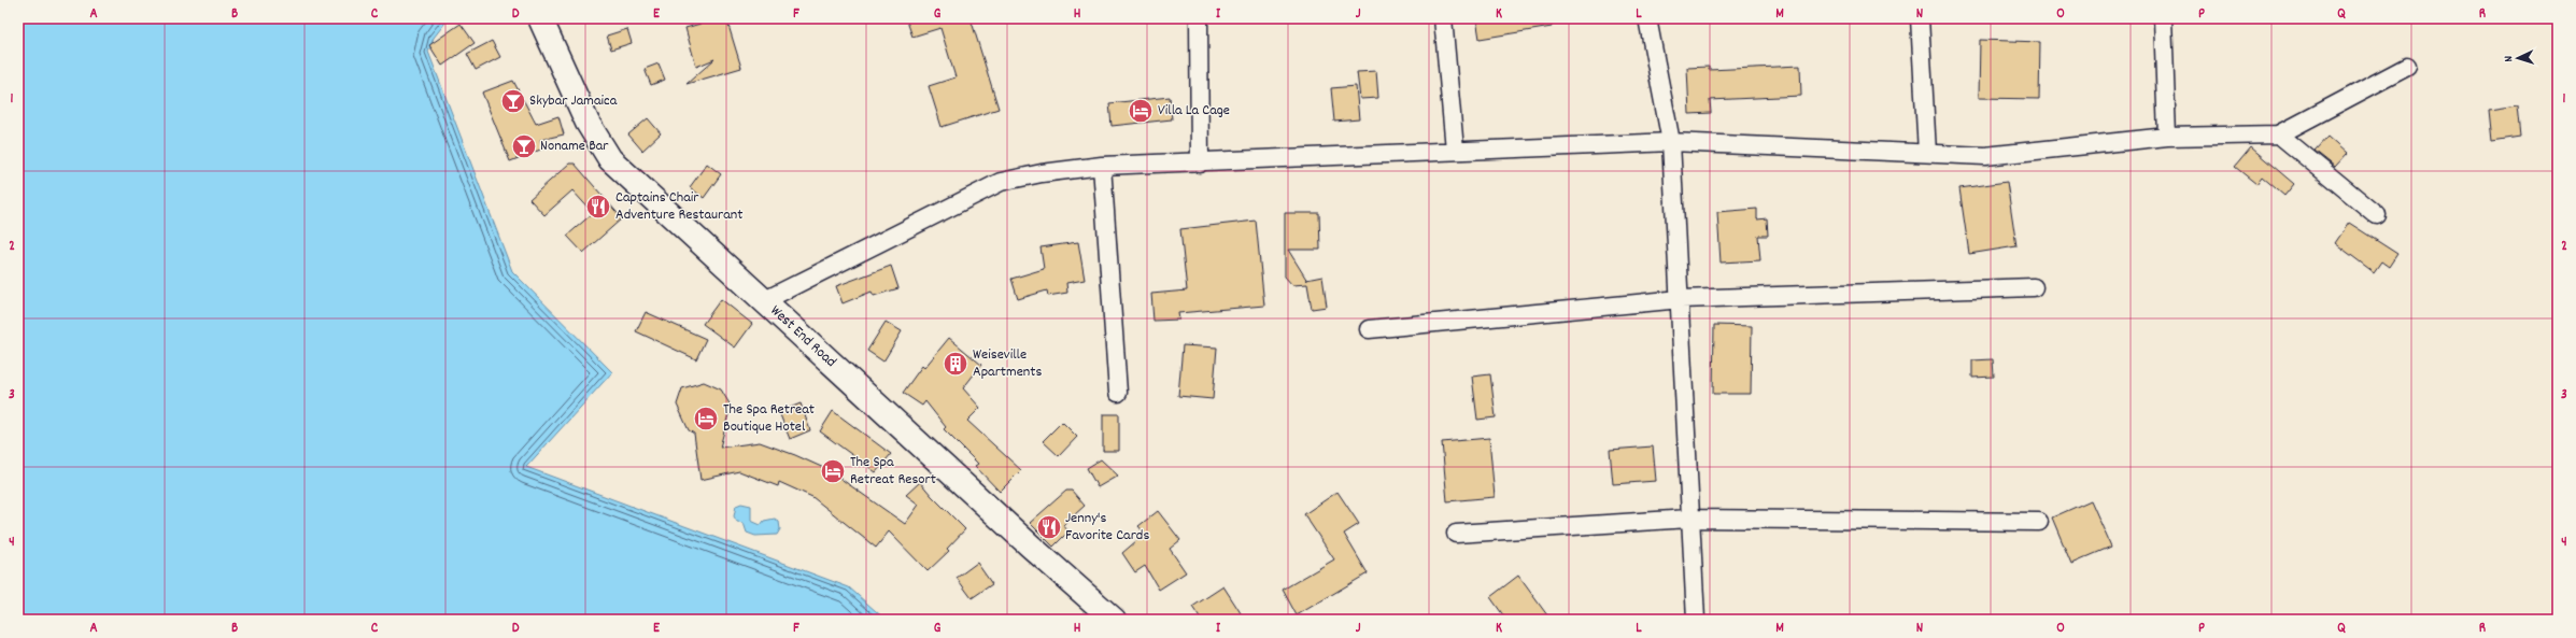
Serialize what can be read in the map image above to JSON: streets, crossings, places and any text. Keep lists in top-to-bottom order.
{
  "streets": {
    "main road": ["West End Road"]
  },
  "places": {
    "bar": ["Skybar Jamaica", "Noname Bar"],
    "hotel": ["Villa La Cage", "The Spa Retreat Boutique Hotel", "The Spa Retreat Resort"],
    "restaurant": ["Captains Chair Adventure Restaurant", "Jenny's Favorite Cards"],
    "building": ["Weiseville Apartments"]
  },
  "north": "left",
  "grid": {
    "columns": [
      "A",
      "B",
      "C",
      "D",
      "E",
      "F",
      "G",
      "H",
      "I",
      "J",
      "K",
      "L",
      "M",
      "N",
      "O",
      "P",
      "Q",
      "R"
    ],
    "rows": [
      "1",
      "2",
      "3",
      "4"
    ]
  }
}
